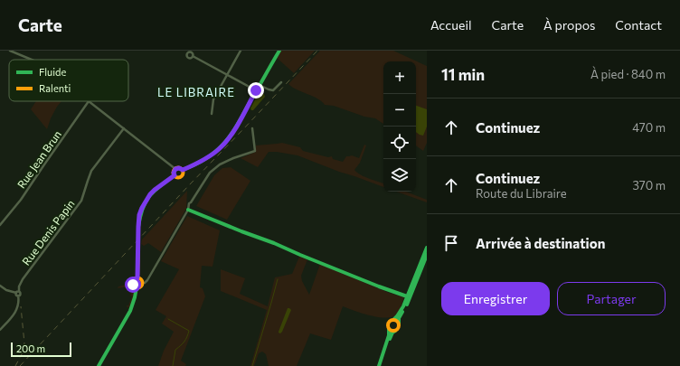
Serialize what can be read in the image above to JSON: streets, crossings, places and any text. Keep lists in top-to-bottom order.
{
  "streets": {
    "street": ["Rue Jean Brun", "Rue Denis Papin"]
  },
  "districts": ["LE LIBRAIRE"],
  "legend": ["Fluide", "Ralenti"],
  "scale_bar": "200 m",
  "page": {
    "header": "Carte",
    "nav": [
      "Accueil",
      "Carte",
      "À propos",
      "Contact"
    ],
    "heading": ["11 min", "À pied · 840 m"],
    "map_buttons": ["+", "−"],
    "list": [
      ["Continuez", "470 m"],
      ["Continuez", "Route du Libraire", "370 m"],
      "Arrivée à destination"
    ],
    "buttons": ["Enregistrer", "Partager"],
    "scale": "200 m"
  }
}
